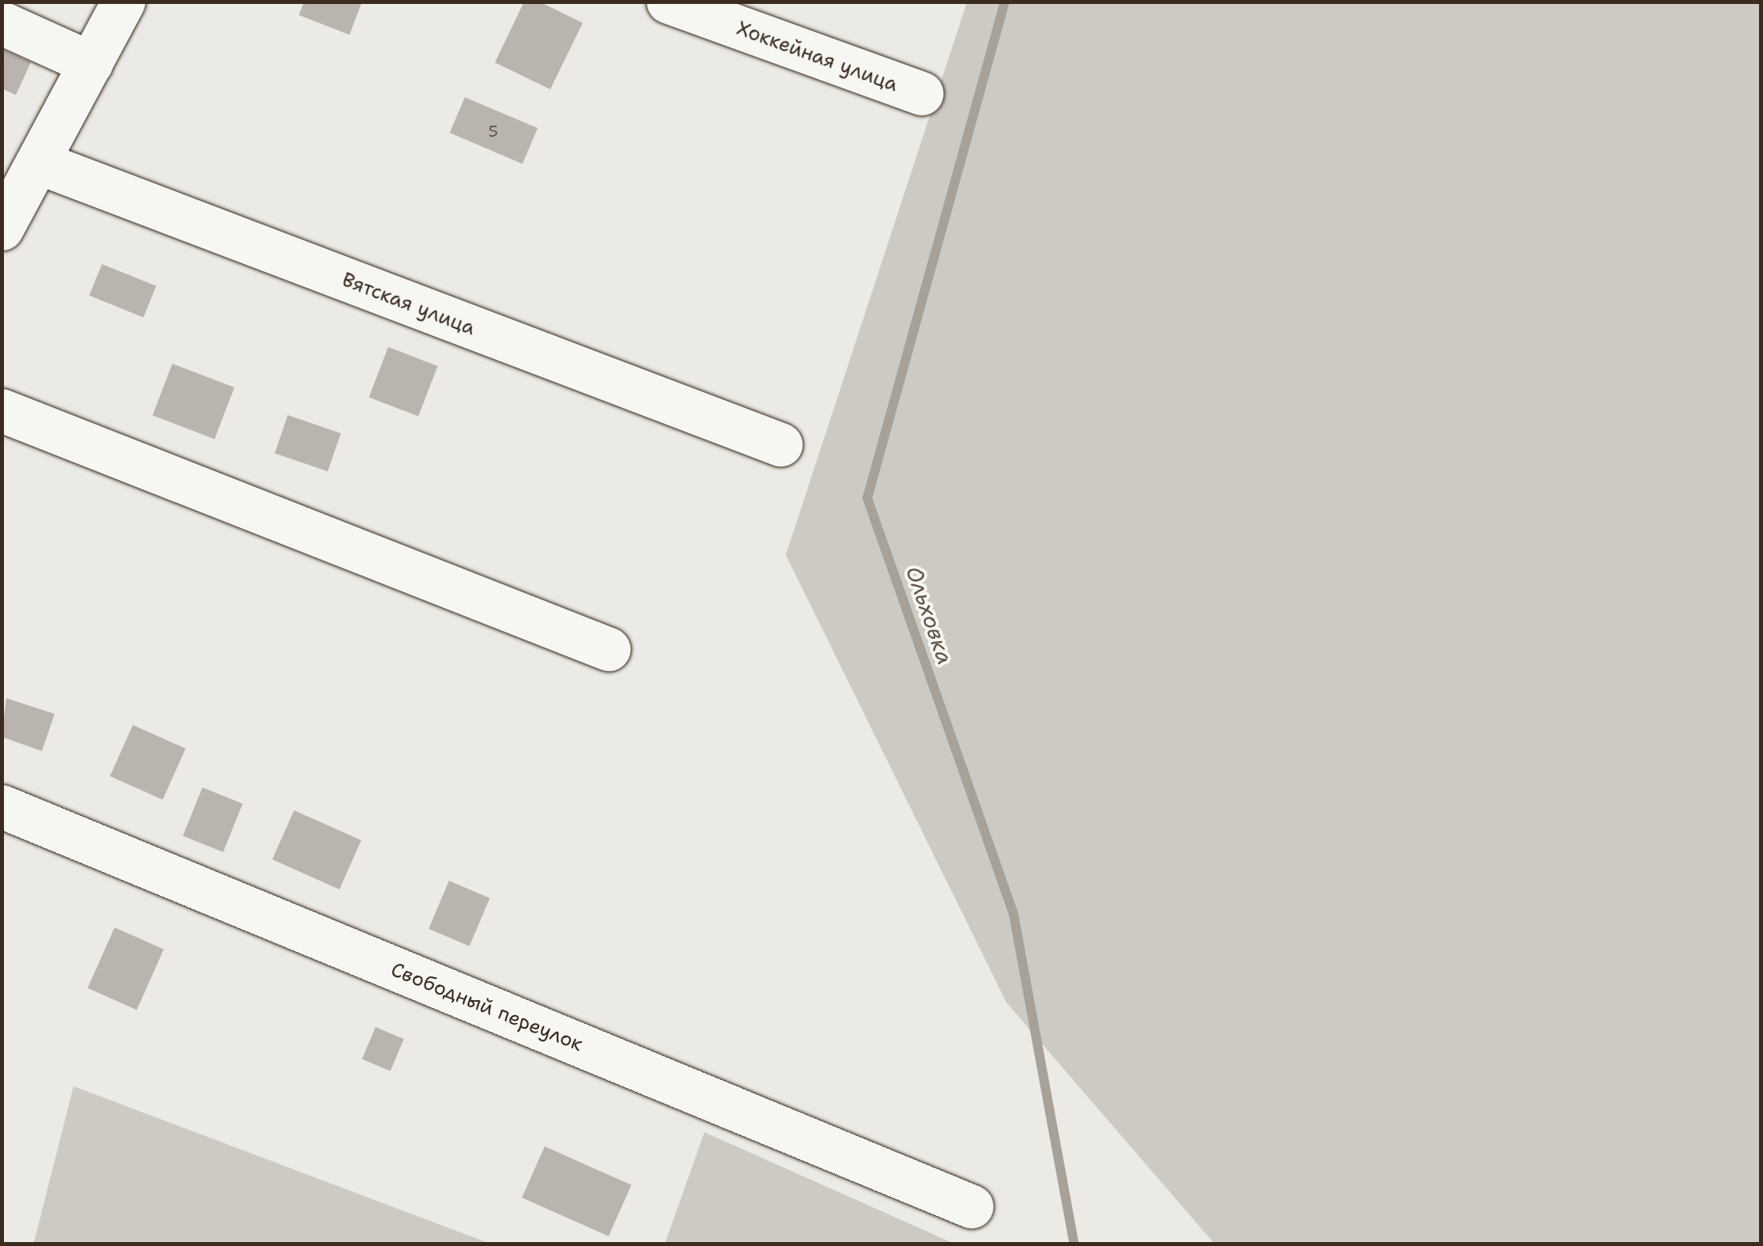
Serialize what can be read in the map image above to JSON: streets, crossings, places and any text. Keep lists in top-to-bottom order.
{
  "streets": {
    "street": ["Хоккейная улица", "Вятская улица", "Свободный переулок"]
  },
  "water": ["Ольховка"],
  "house_numbers": ["5"]
}
